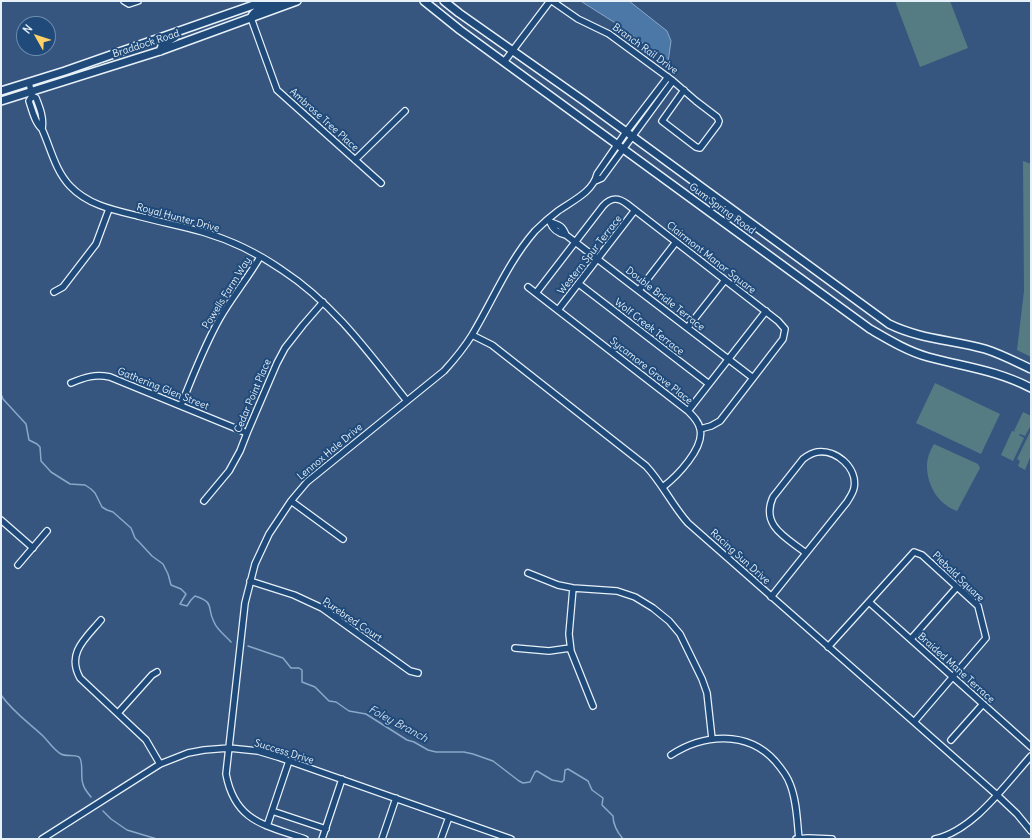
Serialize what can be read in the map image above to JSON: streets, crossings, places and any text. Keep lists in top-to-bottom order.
{
  "streets": {
    "main road": ["Braddock Road", "Gum Spring Road"],
    "street": [
      "Branch Rail Drive",
      "Ambrose Tree Place",
      "Royal Hunter Drive",
      "Western Spur Terrace",
      "Clairmont Manor Square",
      "Powells Farm Way",
      "Double Bridle Terrace",
      "Wolf Creek Terrace",
      "Sycamore Grove Place",
      "Gathering Glen Street",
      "Cedar Point Place",
      "Lennox Hale Drive",
      "Racing Sun Drive",
      "Piebald Square",
      "Purebred Court",
      "Braided Mane Terrace",
      "Success Drive"
    ]
  },
  "crossings": [
    ["Braddock Road", "Ambrose Tree Place"],
    ["Braddock Road", "Royal Hunter Drive"],
    ["Branch Rail Drive", "Lennox Hale Drive"],
    ["Gum Spring Road", "Lennox Hale Drive"],
    ["Royal Hunter Drive", "Powells Farm Way"],
    ["Royal Hunter Drive", "Cedar Point Place"],
    ["Royal Hunter Drive", "Lennox Hale Drive"],
    ["Western Spur Terrace", "Clairmont Manor Square"],
    ["Western Spur Terrace", "Double Bridle Terrace"],
    ["Western Spur Terrace", "Wolf Creek Terrace"],
    ["Western Spur Terrace", "Sycamore Grove Place"],
    ["Clairmont Manor Square", "Double Bridle Terrace"],
    ["Clairmont Manor Square", "Sycamore Grove Place"],
    ["Powells Farm Way", "Gathering Glen Street"],
    ["Double Bridle Terrace", "Lennox Hale Drive"],
    ["Gathering Glen Street", "Cedar Point Place"],
    ["Lennox Hale Drive", "Racing Sun Drive"],
    ["Lennox Hale Drive", "Purebred Court"],
    ["Lennox Hale Drive", "Success Drive"],
    ["Racing Sun Drive", "Piebald Square"],
    ["Piebald Square", "Braided Mane Terrace"]
  ],
  "water": ["Foley Branch"],
  "north": "top left"
}
